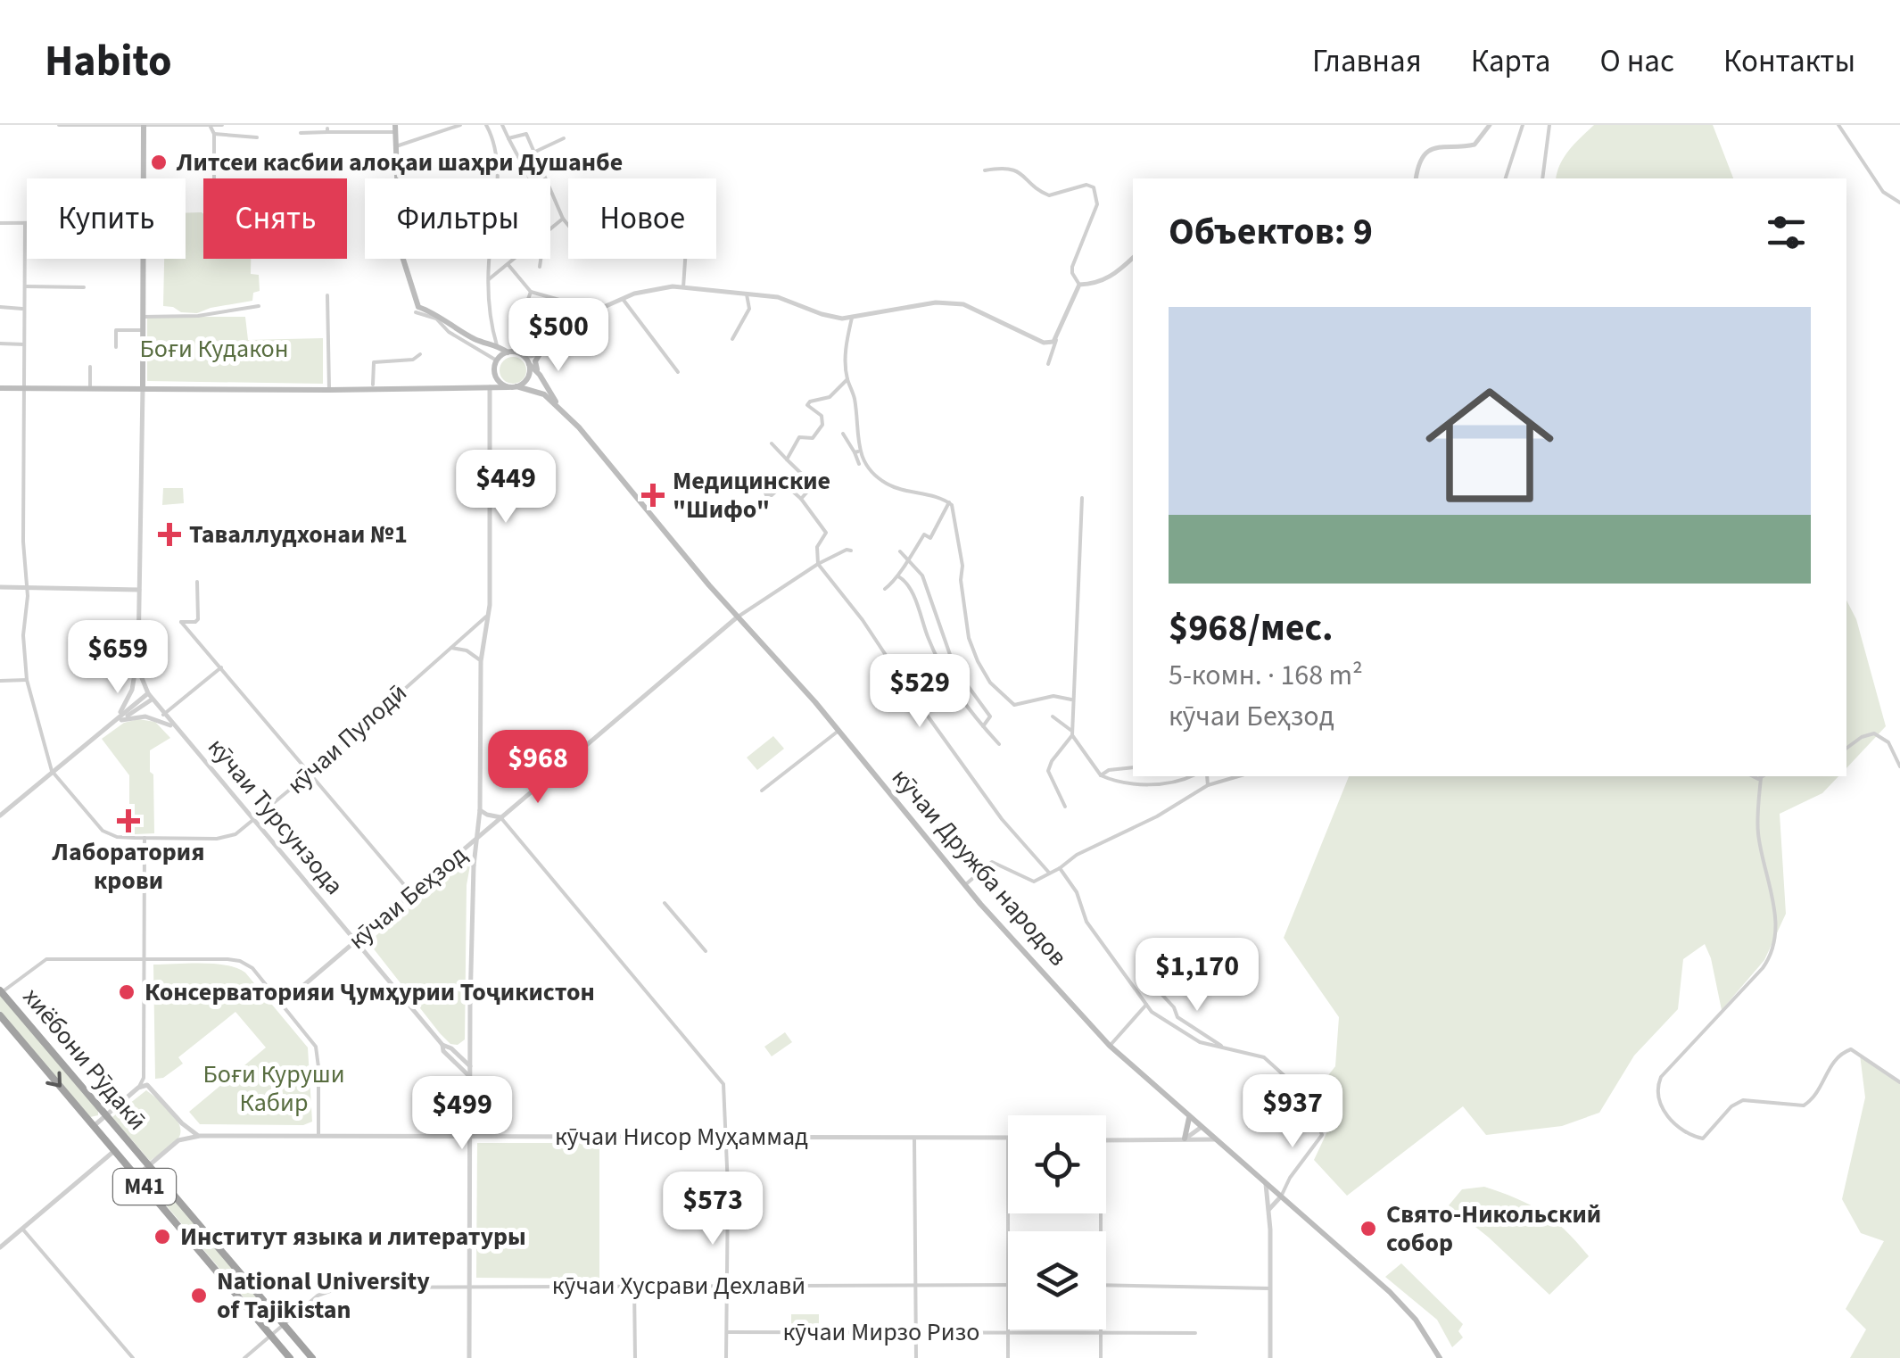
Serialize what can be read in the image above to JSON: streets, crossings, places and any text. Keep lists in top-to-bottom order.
{
  "streets": {
    "highway": ["хиёбони Рӯдакӣ", "M41"],
    "main road": ["кӯчаи Дружба народов"],
    "street": [
      "кӯчаи Пулодӣ",
      "кӯчаи Турсунзода",
      "кӯчаи Беҳзод",
      "кӯчаи Нисор Муҳаммад",
      "кӯчаи Хусрави Дехлавӣ",
      "кӯчаи Мирзо Ризо"
    ]
  },
  "crossings": [
    ["кӯчаи Пулодӣ", "кӯчаи Турсунзода"],
    ["кӯчаи Турсунзода", "кӯчаи Беҳзод"],
    ["кӯчаи Дружба народов", "кӯчаи Беҳзод"],
    ["хиёбони Рӯдакӣ", "кӯчаи Нисор Муҳаммад"],
    ["хиёбони Рӯдакӣ", "кӯчаи Хусрави Дехлавӣ"],
    ["кӯчаи Нисор Муҳаммад", "M41"]
  ],
  "parks": ["Боғи Кудакон", "Боғи Куруши Кабир"],
  "places": {
    "other": [
      "Литсеи касбии алоқаи шаҳри Душанбе",
      "Консерваторияи Ҷумҳурии Тоҷикистон",
      "Свято-Никольский собор",
      "Институт языка и литературы",
      "National University of Tajikistan"
    ],
    "health": ["Медицинские \"Шифо\"", "Таваллудхонаи №1", "Лаборатория крови"]
  },
  "page": {
    "header": "Habito",
    "nav": [
      "Главная",
      "Карта",
      "О нас",
      "Контакты"
    ],
    "chip": [
      "Купить",
      "Снять",
      "Фильтры",
      "Новое"
    ],
    "heading": "Объектов: 9",
    "list": [
      {
        "name": "$968/мес.",
        "note": "5-комн. · 168 m² · кӯчаи Беҳзод"
      }
    ],
    "price": [
      "$500",
      "$449",
      "$659",
      "$529",
      "$968",
      "$1,170",
      "$937",
      "$499",
      "$573"
    ]
  }
}
